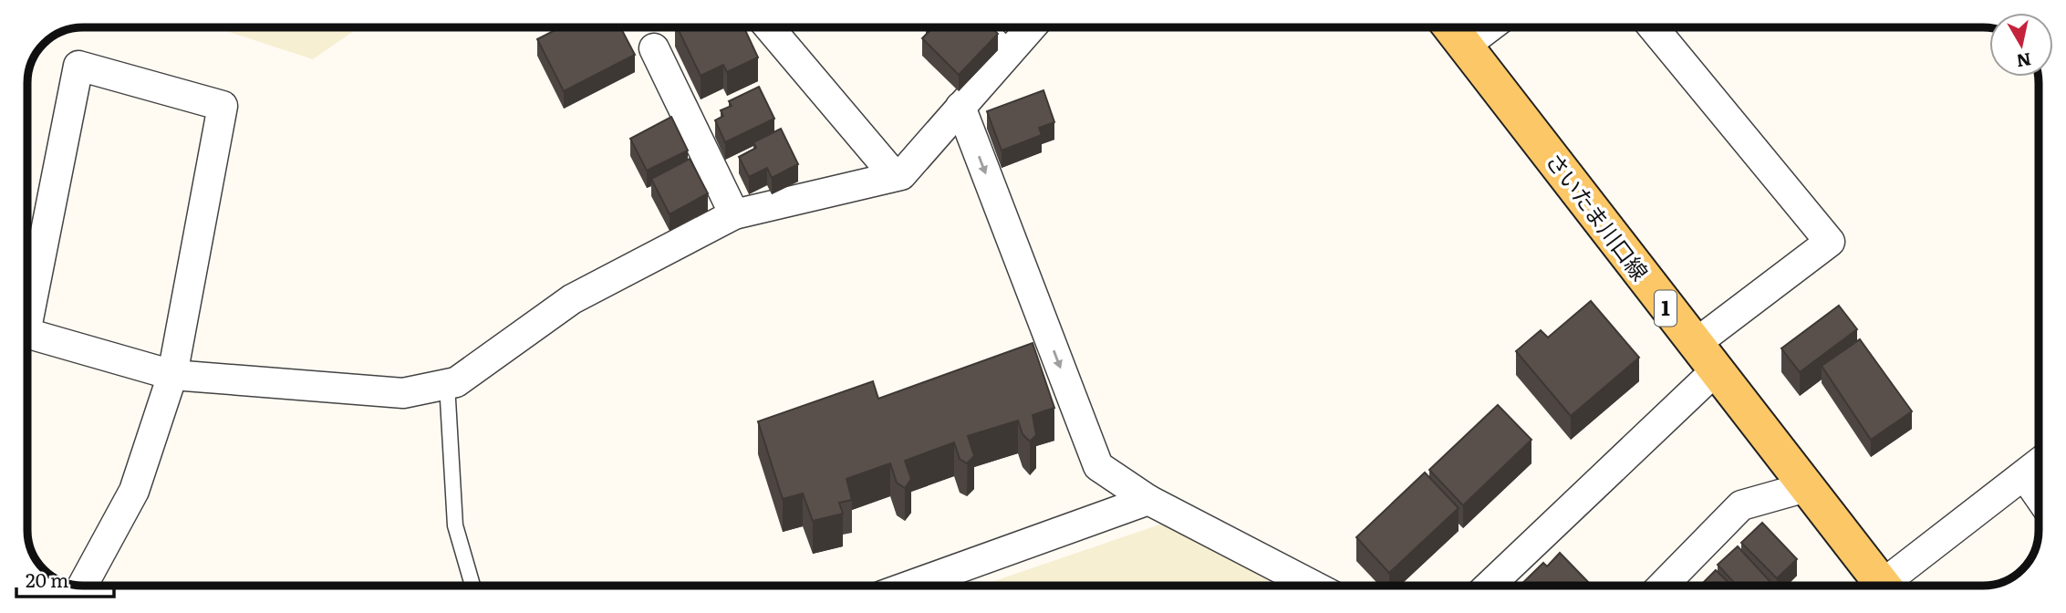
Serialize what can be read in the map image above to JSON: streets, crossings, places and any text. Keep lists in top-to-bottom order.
{
  "streets": {
    "main road": ["さいたま川口線", "1"]
  },
  "scale_bar": "20 m",
  "north": "bottom"
}
